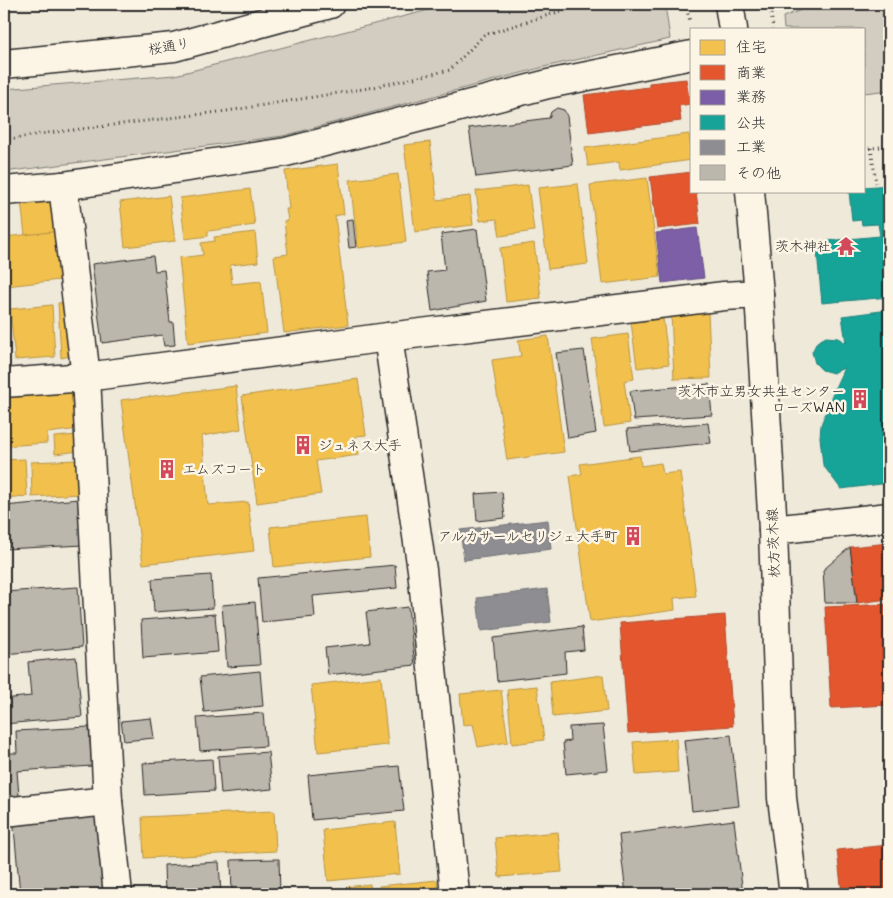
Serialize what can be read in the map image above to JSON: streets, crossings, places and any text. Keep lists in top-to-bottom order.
{
  "streets": {
    "street": ["桜通り", "枚方茨木線"]
  },
  "places": {
    "temple": ["茨木神社"],
    "building": [
      "茨木市立男女共生センター ローズWAN",
      "ジュネス大手",
      "エムズコート",
      "アルカサールセリジェ大手町"
    ]
  },
  "legend": [
    "住宅",
    "商業",
    "業務",
    "公共",
    "工業",
    "その他"
  ]
}
